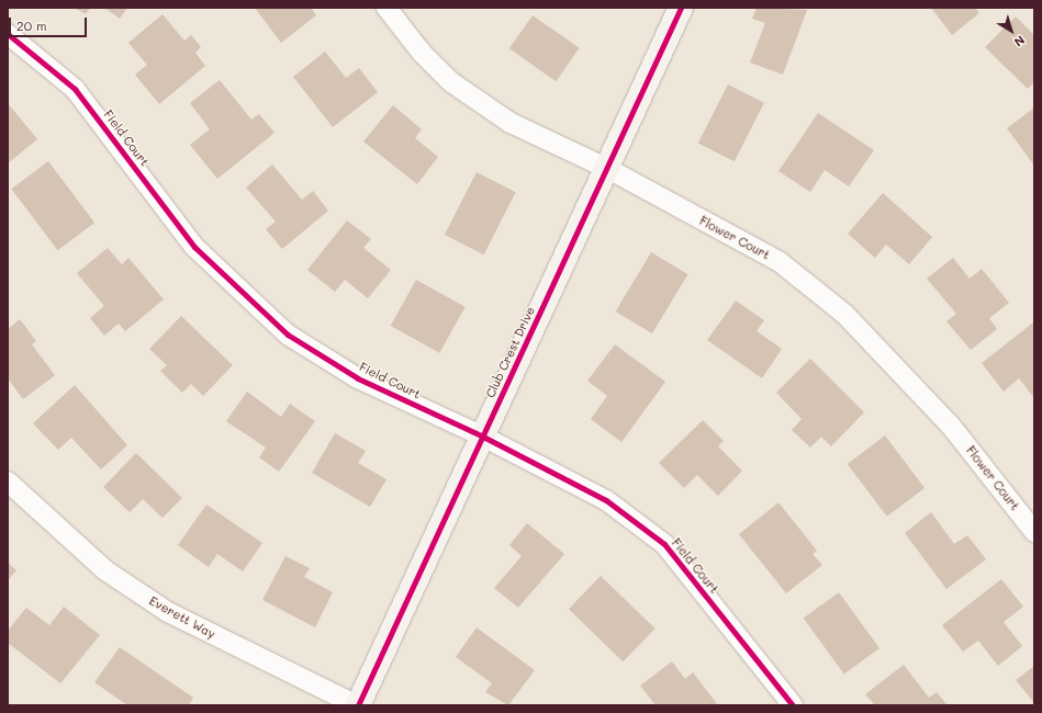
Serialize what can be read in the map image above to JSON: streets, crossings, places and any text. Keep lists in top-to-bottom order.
{
  "streets": {
    "street": [
      "Field Court",
      "Flower Court",
      "Club Crest Drive",
      "Everett Way"
    ]
  },
  "crossings": [
    ["Field Court", "Club Crest Drive"],
    ["Flower Court", "Club Crest Drive"],
    ["Club Crest Drive", "Everett Way"]
  ],
  "scale_bar": "20 m",
  "north": "bottom right"
}
